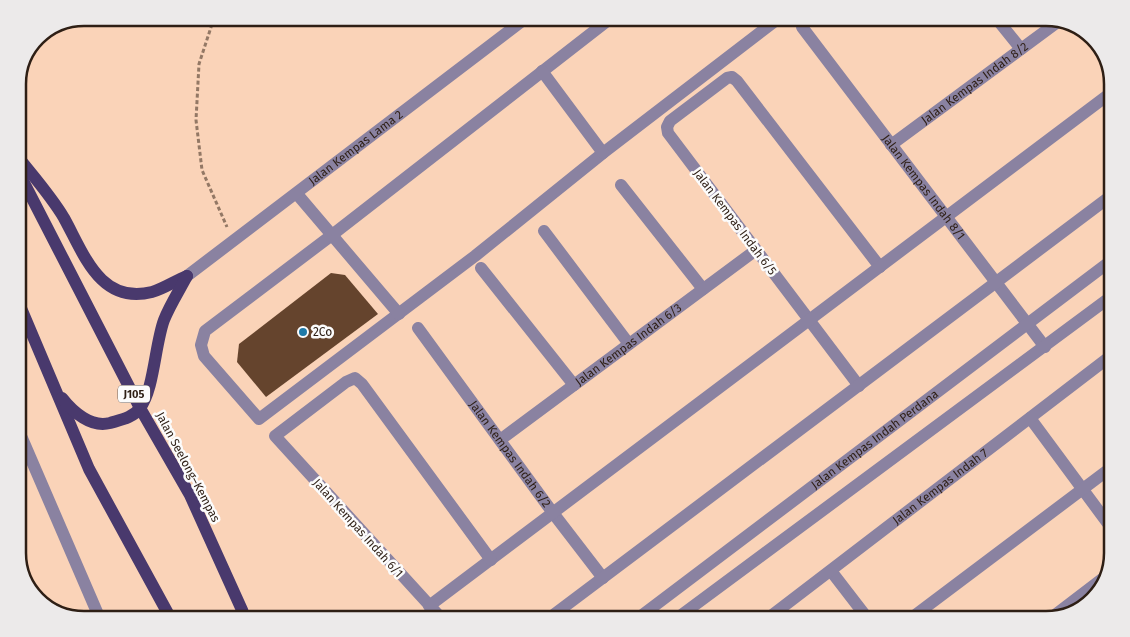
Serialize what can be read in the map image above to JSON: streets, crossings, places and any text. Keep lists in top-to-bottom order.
{
  "streets": {
    "main road": ["J105", "Jalan Seelong–Kempas"],
    "street": [
      "Jalan Kempas Indah 8/2",
      "Jalan Kempas Lama 2",
      "Jalan Kempas Indah 8/1",
      "Jalan Kempas Indah 6/5",
      "Jalan Kempas Indah 6/3",
      "Jalan Kempas Indah Perdana",
      "Jalan Kempas Indah 6/2",
      "Jalan Kempas Indah 7",
      "Jalan Kempas Indah 6/1"
    ]
  },
  "crossings": [
    ["Jalan Kempas Indah 8/2", "Jalan Kempas Indah 8/1"],
    ["Jalan Kempas Indah 8/1", "Jalan Kempas Indah Perdana"],
    ["Jalan Kempas Indah 6/5", "Jalan Kempas Indah 6/3"],
    ["Jalan Kempas Indah 6/3", "Jalan Kempas Indah 6/2"]
  ],
  "places": ["2Co"]
}
